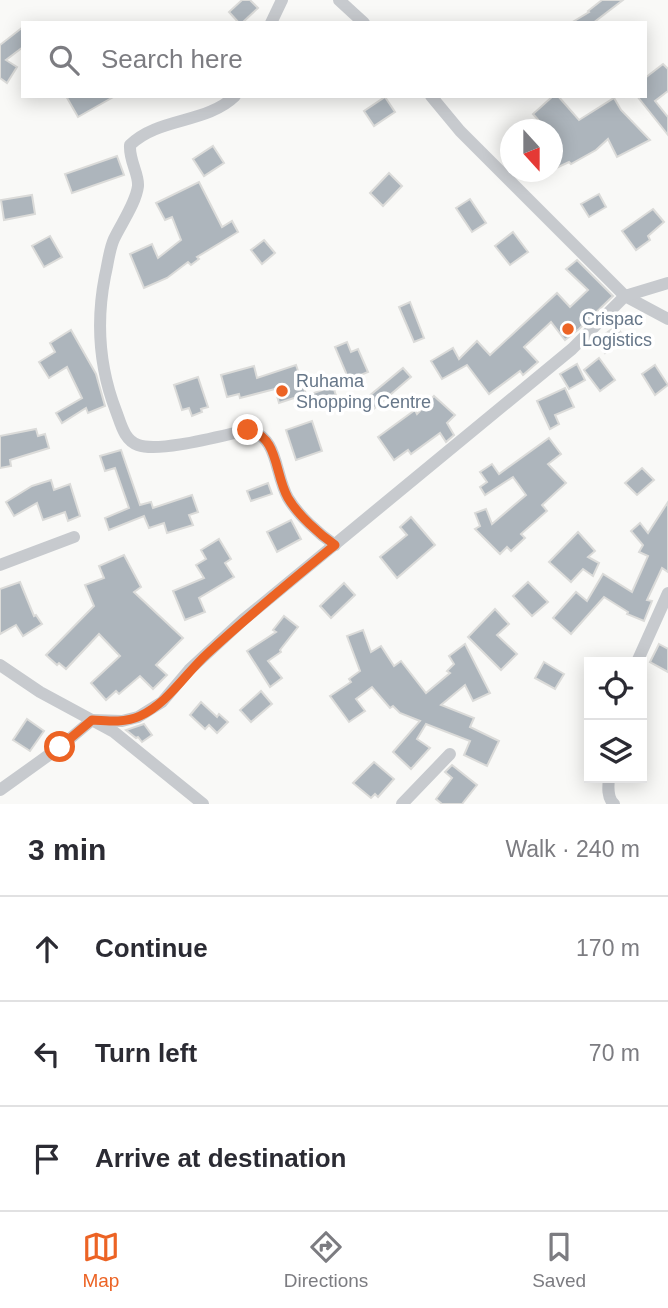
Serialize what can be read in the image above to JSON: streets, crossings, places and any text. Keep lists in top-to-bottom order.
{
  "places": ["Crispac Logistics", "Ruhama Shopping Centre"],
  "north": "bottom",
  "page": {
    "search": "Search here",
    "heading": ["3 min", "Walk · 240 m"],
    "list": [
      ["Continue", "170 m"],
      ["Turn left", "70 m"],
      "Arrive at destination"
    ],
    "nav": ["Map", "Directions", "Saved"]
  }
}
